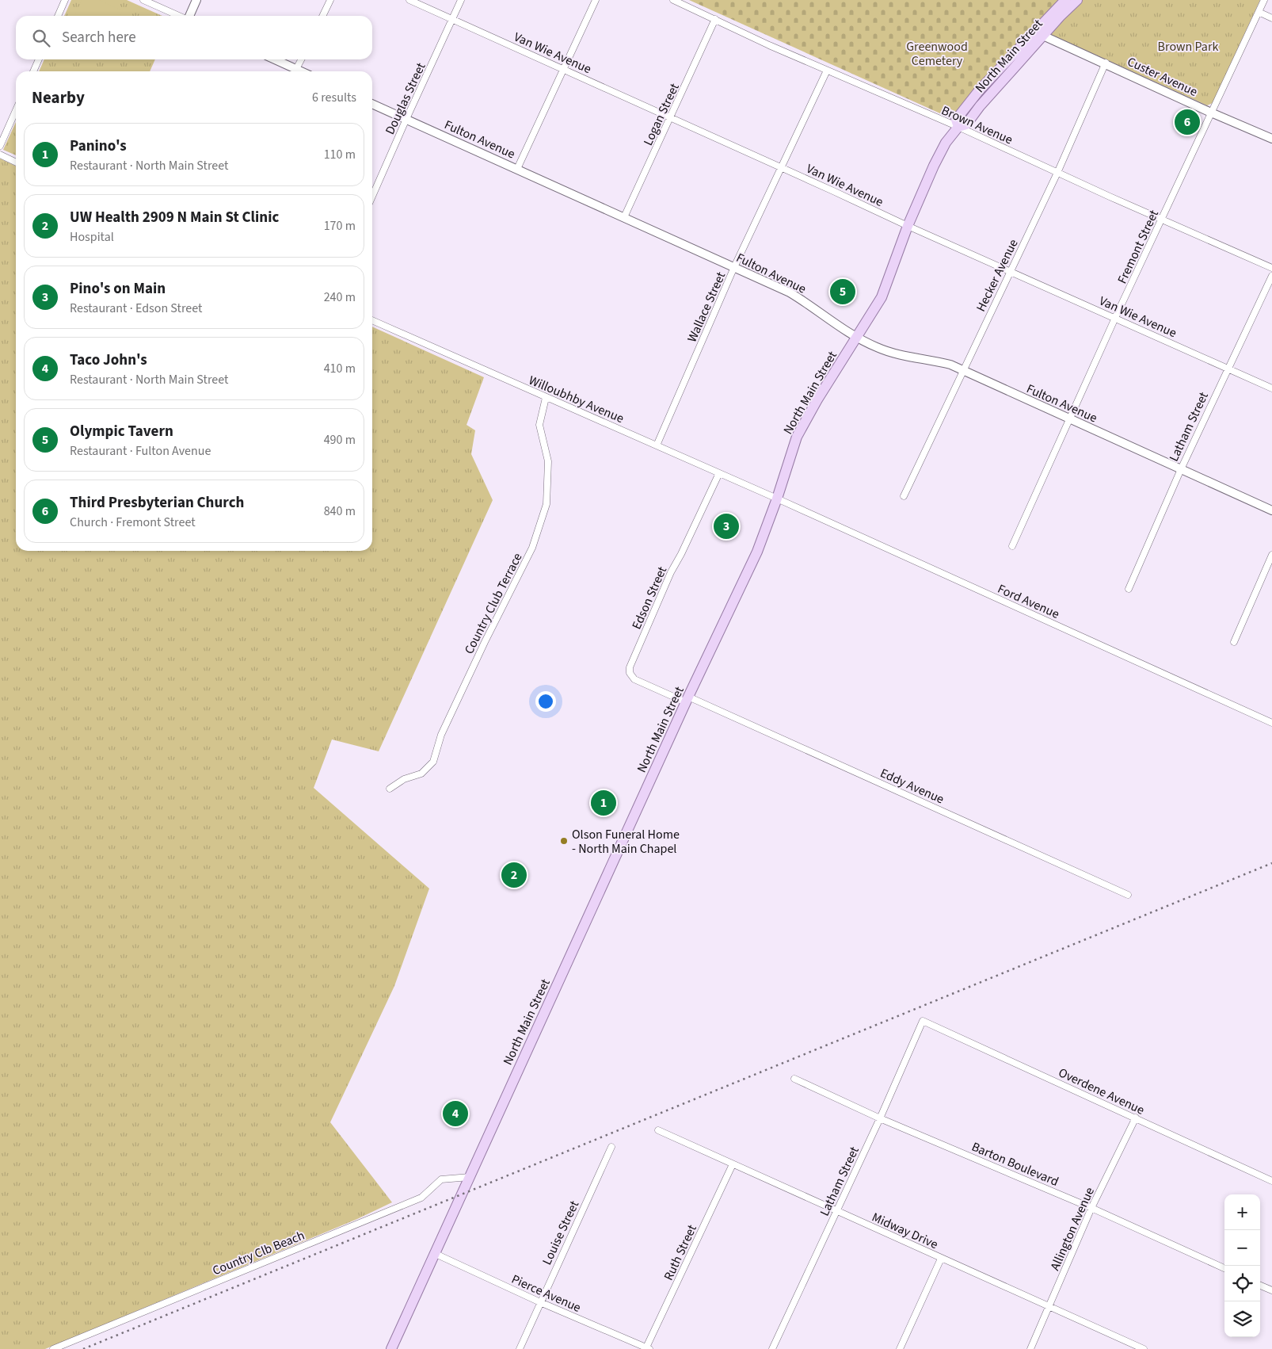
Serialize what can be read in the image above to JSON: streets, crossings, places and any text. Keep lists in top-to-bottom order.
{
  "streets": {
    "main road": ["North Main Street"],
    "street": [
      "Van Wie Avenue",
      "Custer Avenue",
      "Douglas Street",
      "Logan Street",
      "Brown Avenue",
      "Fulton Avenue",
      "Fremont Street",
      "Hecker Avenue",
      "Wallace Street",
      "Willoubhby Avenue",
      "Latham Street",
      "Edson Street",
      "Ford Avenue",
      "Country Club Terrace",
      "Eddy Avenue",
      "Overdene Avenue",
      "Barton Boulevard",
      "Allington Avenue",
      "Midway Drive",
      "Louise Street",
      "Country Clb Beach",
      "Ruth Street",
      "Pierce Avenue"
    ]
  },
  "crossings": [
    ["Van Wie Avenue", "North Main Street"],
    ["Van Wie Avenue", "Douglas Street"],
    ["Van Wie Avenue", "Logan Street"],
    ["Van Wie Avenue", "Fremont Street"],
    ["Van Wie Avenue", "Hecker Avenue"],
    ["Van Wie Avenue", "Wallace Street"],
    ["Van Wie Avenue", "Latham Street"],
    ["North Main Street", "Custer Avenue"],
    ["North Main Street", "Brown Avenue"],
    ["North Main Street", "Fulton Avenue"],
    ["North Main Street", "Willoubhby Avenue"],
    ["North Main Street", "Edson Street"],
    ["North Main Street", "Ford Avenue"],
    ["North Main Street", "Eddy Avenue"],
    ["North Main Street", "Country Clb Beach"],
    ["North Main Street", "Pierce Avenue"],
    ["Custer Avenue", "Fremont Street"],
    ["Custer Avenue", "Hecker Avenue"],
    ["Douglas Street", "Fulton Avenue"],
    ["Logan Street", "Brown Avenue"],
    ["Logan Street", "Fulton Avenue"],
    ["Brown Avenue", "Fremont Street"],
    ["Brown Avenue", "Hecker Avenue"],
    ["Brown Avenue", "Wallace Street"],
    ["Fulton Avenue", "Fremont Street"],
    ["Fulton Avenue", "Hecker Avenue"],
    ["Fulton Avenue", "Wallace Street"],
    ["Fulton Avenue", "Latham Street"],
    ["Wallace Street", "Willoubhby Avenue"],
    ["Willoubhby Avenue", "Edson Street"],
    ["Willoubhby Avenue", "Ford Avenue"],
    ["Willoubhby Avenue", "Country Club Terrace"],
    ["Latham Street", "Overdene Avenue"],
    ["Latham Street", "Barton Boulevard"],
    ["Latham Street", "Midway Drive"],
    ["Edson Street", "Eddy Avenue"],
    ["Overdene Avenue", "Allington Avenue"],
    ["Barton Boulevard", "Allington Avenue"],
    ["Allington Avenue", "Midway Drive"],
    ["Midway Drive", "Ruth Street"],
    ["Louise Street", "Pierce Avenue"],
    ["Ruth Street", "Pierce Avenue"]
  ],
  "parks": ["Greenwood Cemetery", "Brown Park"],
  "places": ["Olson Funeral Home - North Main Chapel"],
  "page": {
    "search": "Search here",
    "heading": ["Nearby", "6 results"],
    "pins": [
      "6",
      "5",
      "3",
      "1",
      "2",
      "4"
    ],
    "list": [
      {
        "mark": "1",
        "name": "Panino's",
        "note": "Restaurant · North Main Street",
        "value": "110 m"
      },
      {
        "mark": "2",
        "name": "UW Health 2909 N Main St Clinic",
        "note": "Hospital",
        "value": "170 m"
      },
      {
        "mark": "3",
        "name": "Pino's on Main",
        "note": "Restaurant · Edson Street",
        "value": "240 m"
      },
      {
        "mark": "4",
        "name": "Taco John's",
        "note": "Restaurant · North Main Street",
        "value": "410 m"
      },
      {
        "mark": "5",
        "name": "Olympic Tavern",
        "note": "Restaurant · Fulton Avenue",
        "value": "490 m"
      },
      {
        "mark": "6",
        "name": "Third Presbyterian Church",
        "note": "Church · Fremont Street",
        "value": "840 m"
      }
    ],
    "map_buttons": ["+", "−"]
  }
}
